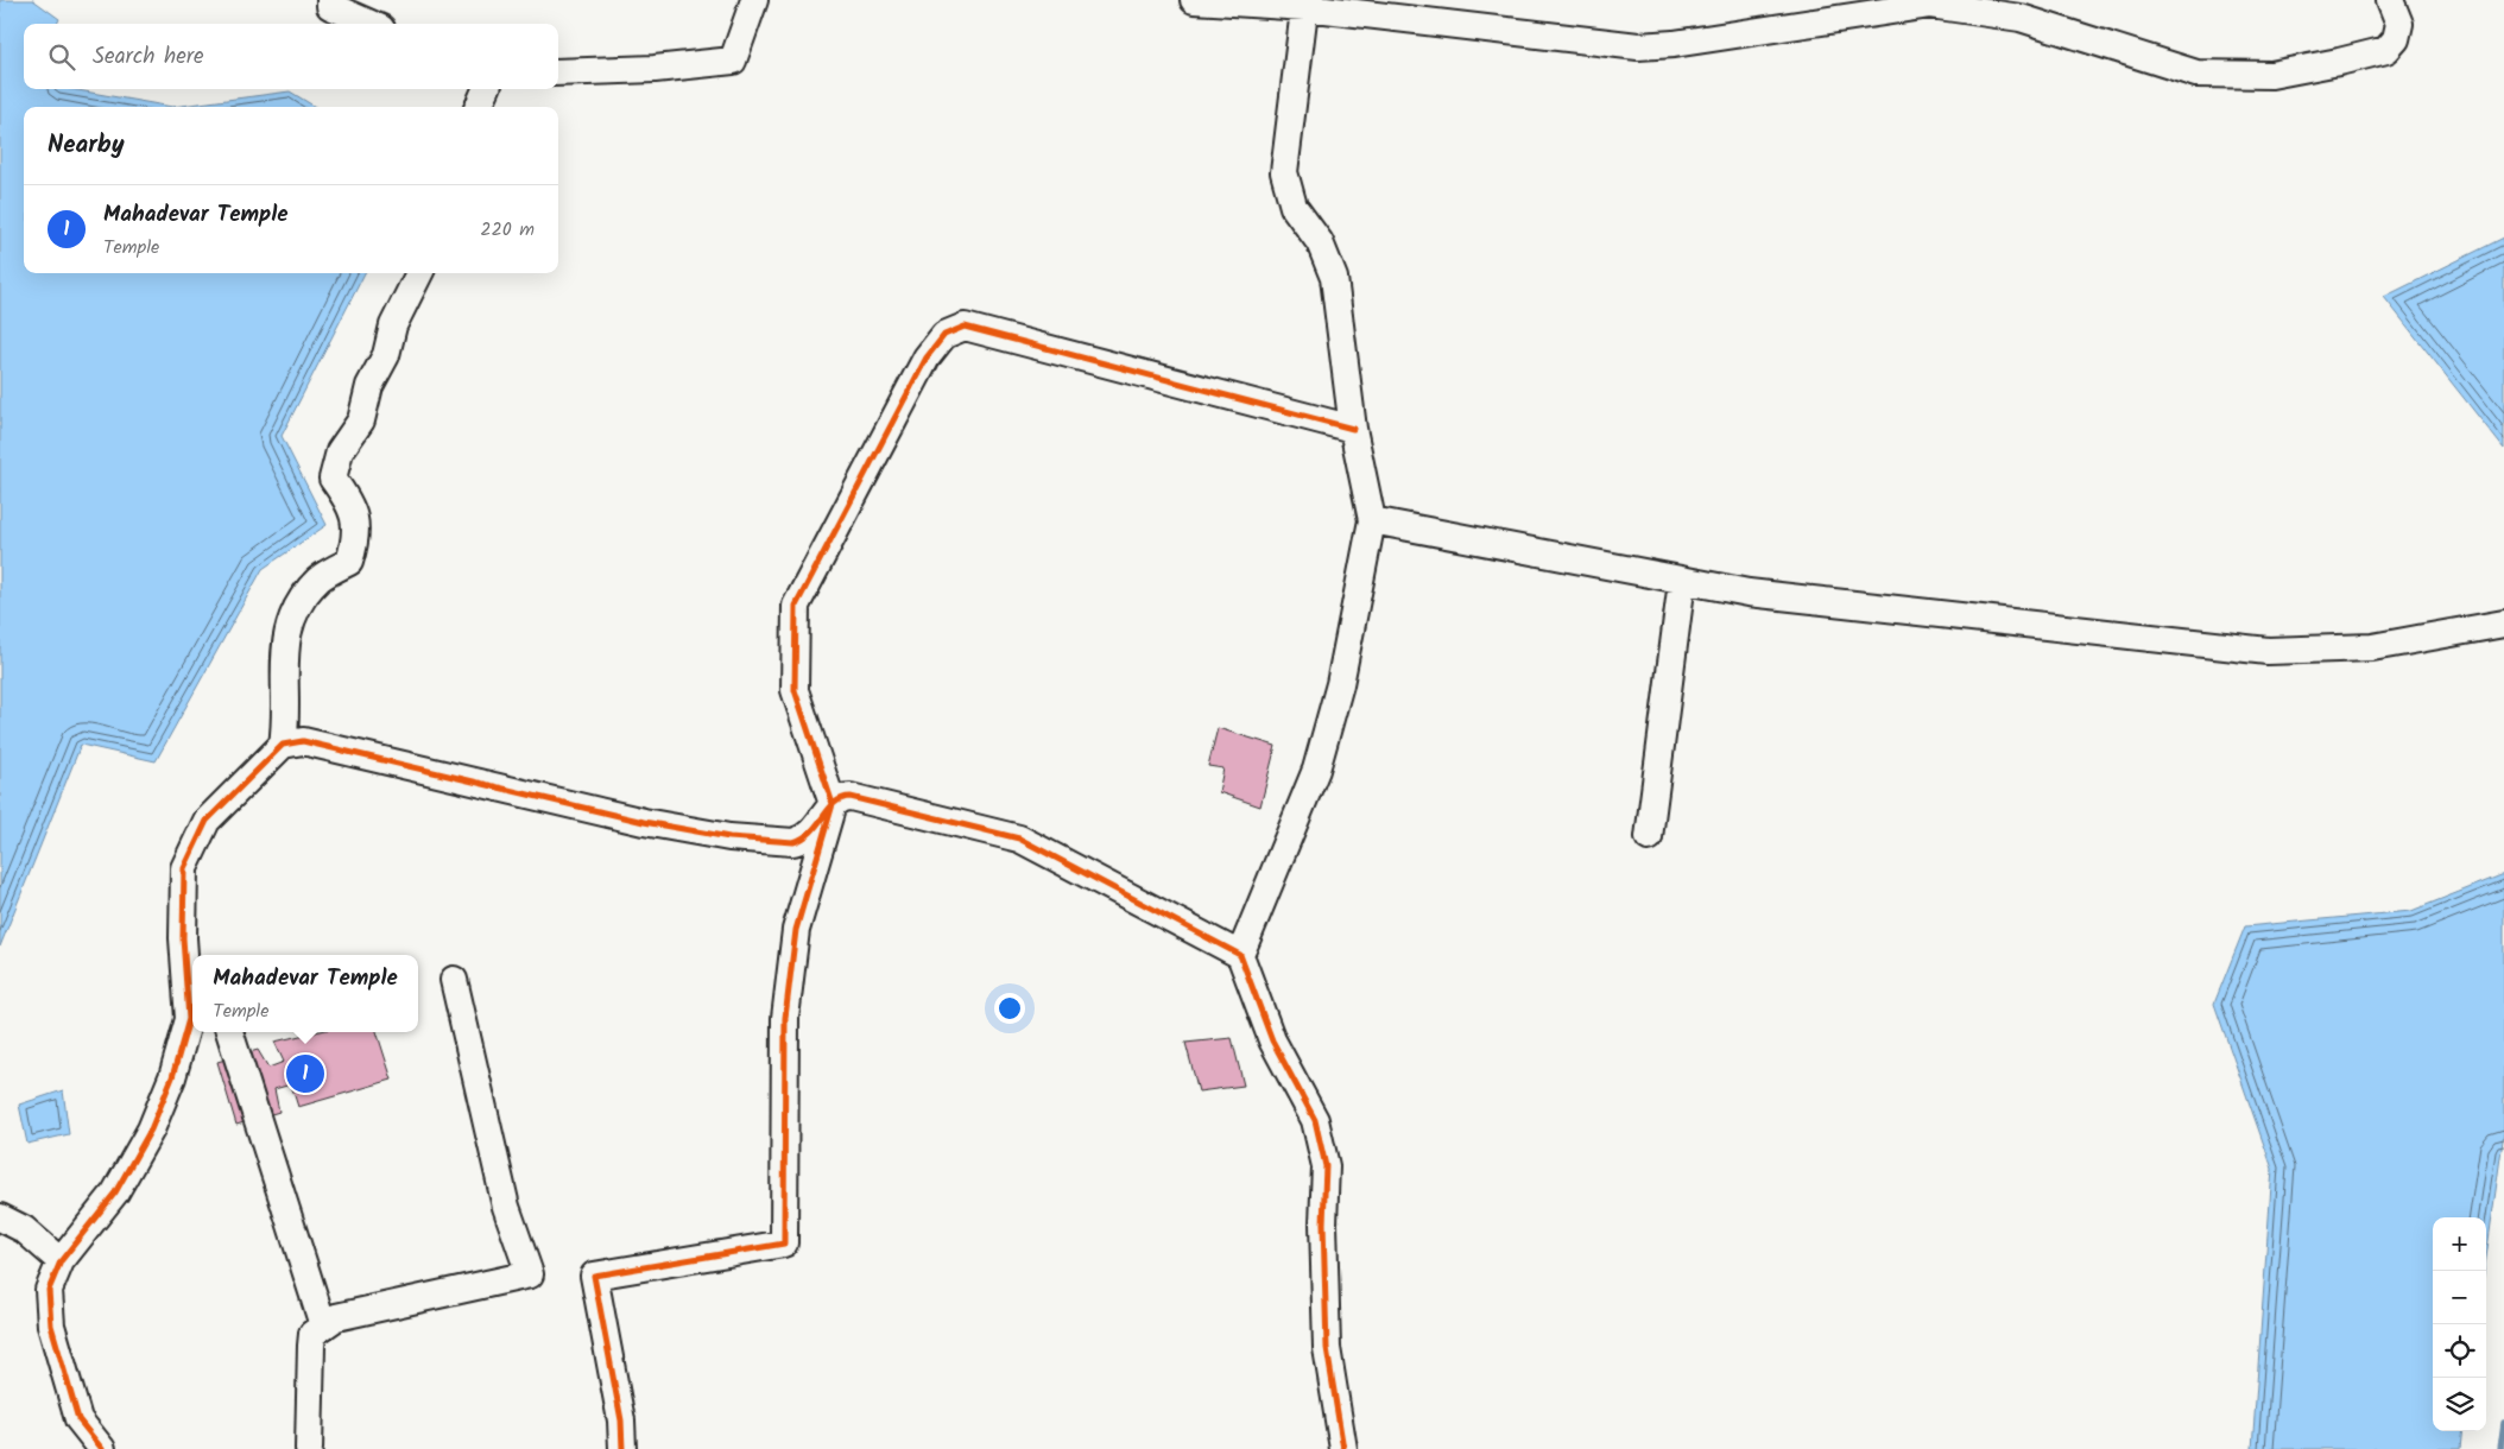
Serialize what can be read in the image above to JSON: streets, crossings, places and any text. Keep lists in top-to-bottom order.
{
  "page": {
    "search": "Search here",
    "heading": "Nearby",
    "list": [
      {
        "mark": "1",
        "name": "Mahadevar Temple",
        "note": "Temple",
        "value": "220 m"
      }
    ],
    "popup": ["Mahadevar Temple", "Temple"],
    "pins": "1",
    "map_buttons": ["+", "−"]
  }
}
